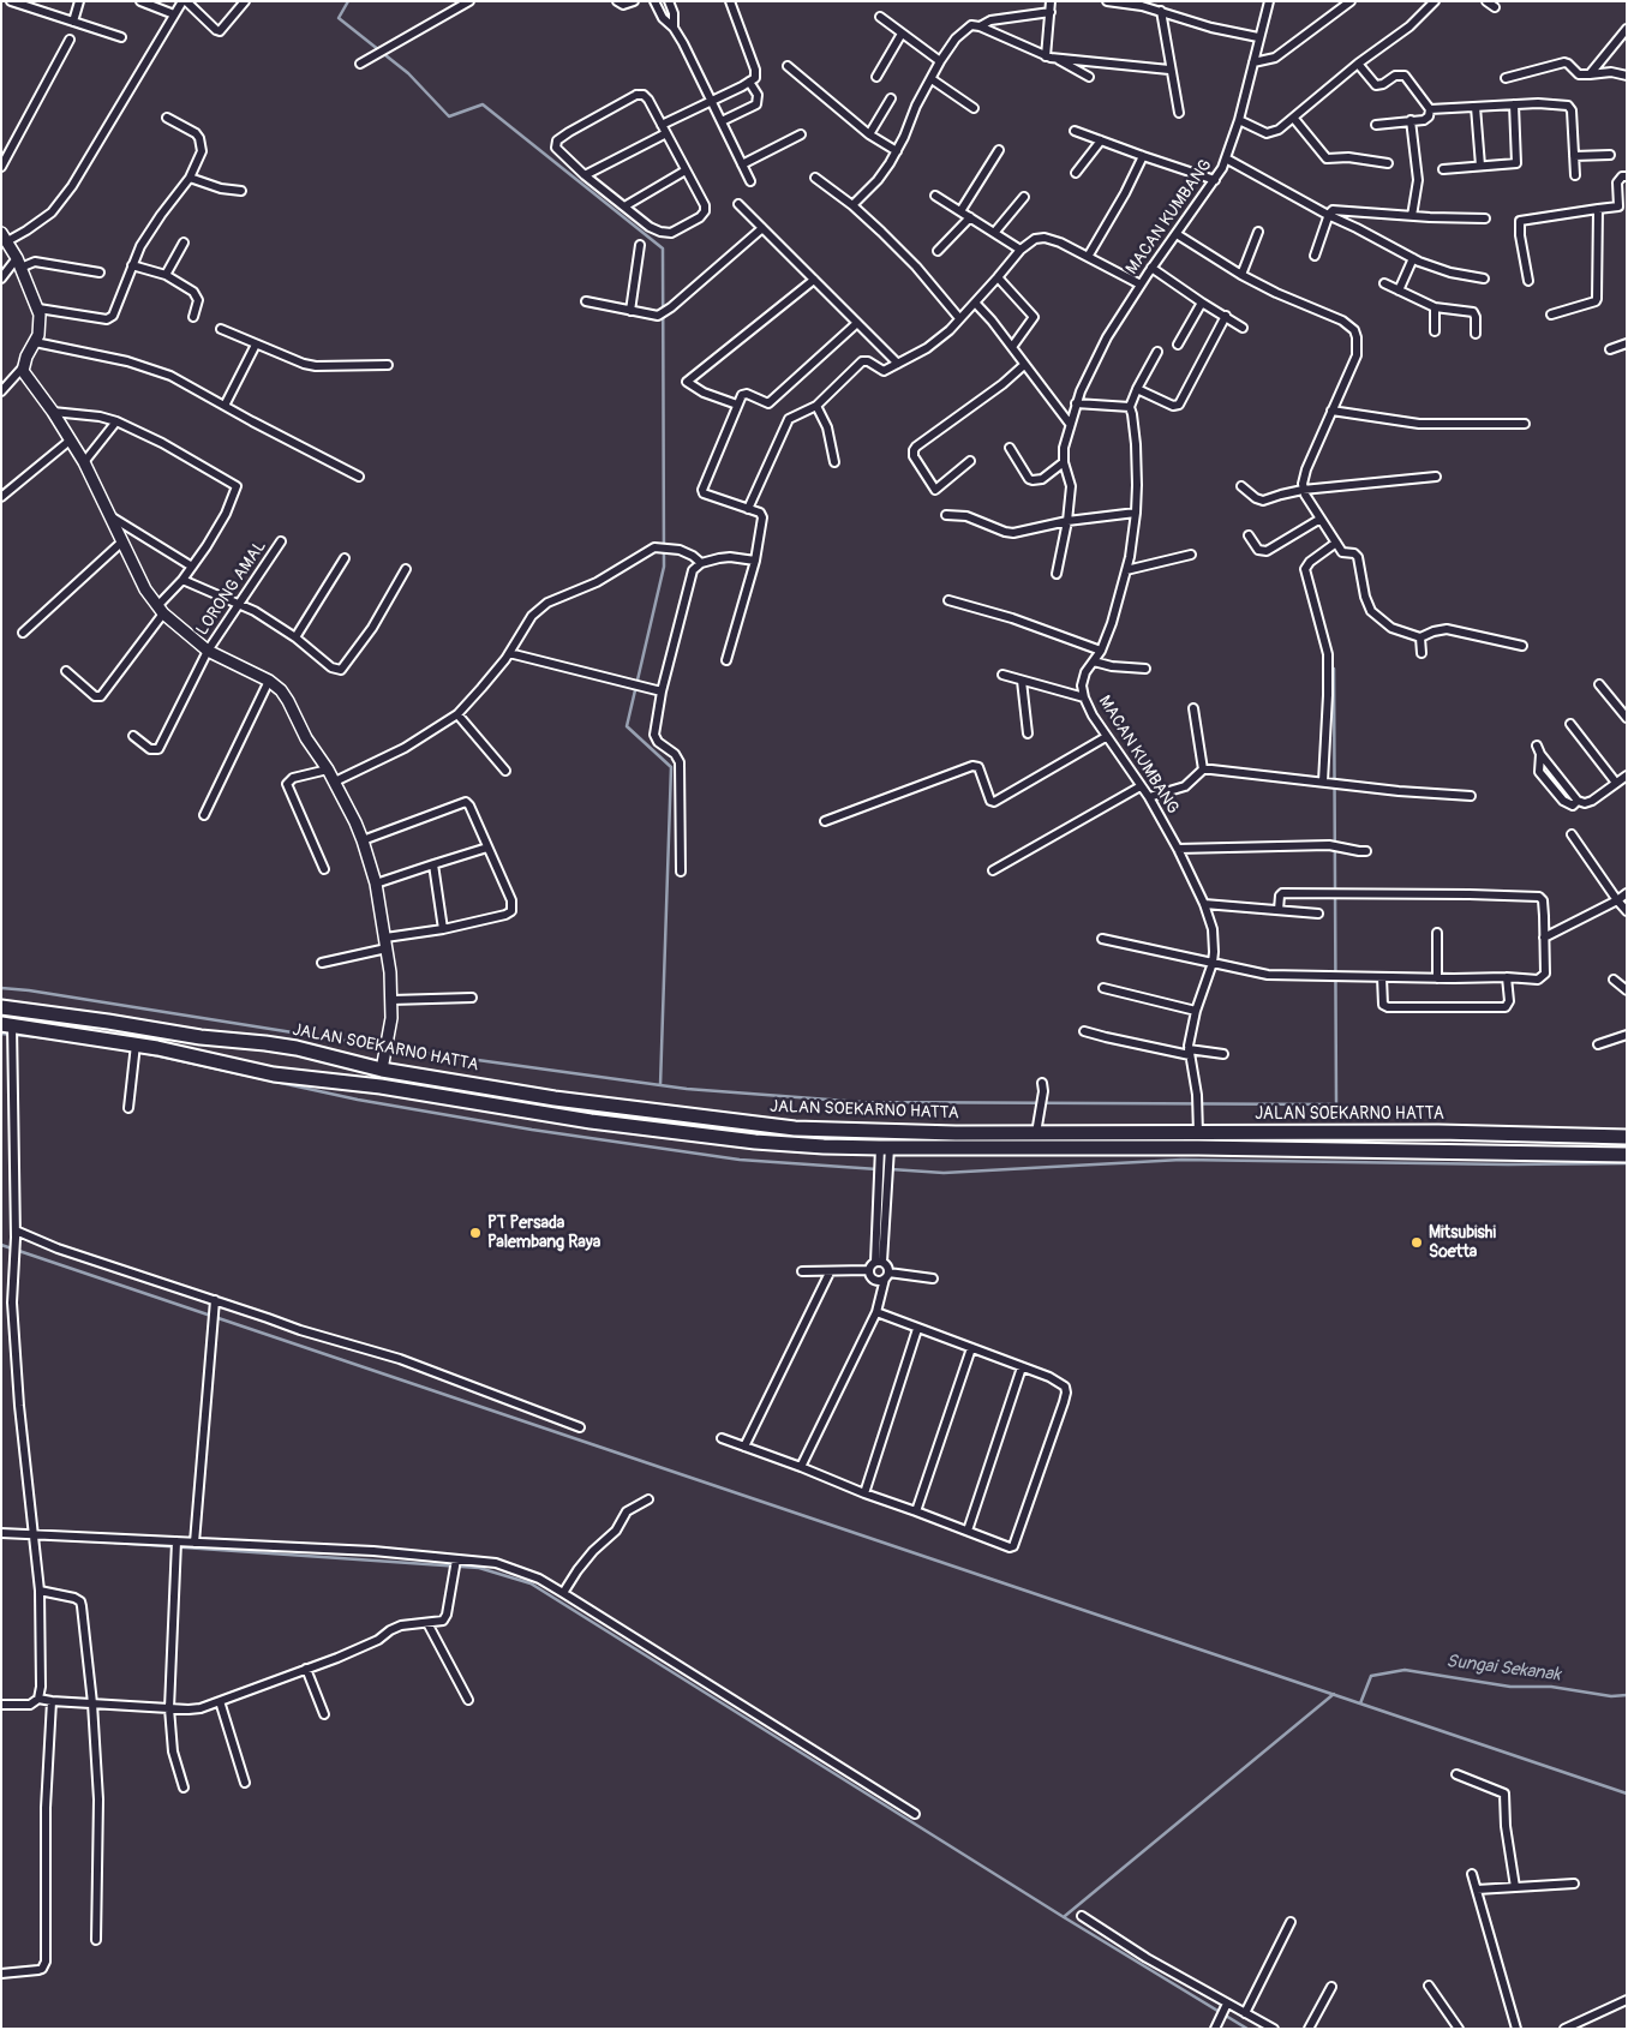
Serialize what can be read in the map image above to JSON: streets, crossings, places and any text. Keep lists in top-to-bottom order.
{
  "streets": {
    "highway": ["JALAN SOEKARNO HATTA"],
    "street": ["MACAN KUMBANG", "LORONG AMAL"]
  },
  "crossings": [
    ["MACAN KUMBANG", "JALAN SOEKARNO HATTA"]
  ],
  "water": ["Sungai Sekanak"],
  "places": ["PT Persada Palembang Raya", "Mitsubishi Soetta"]
}
